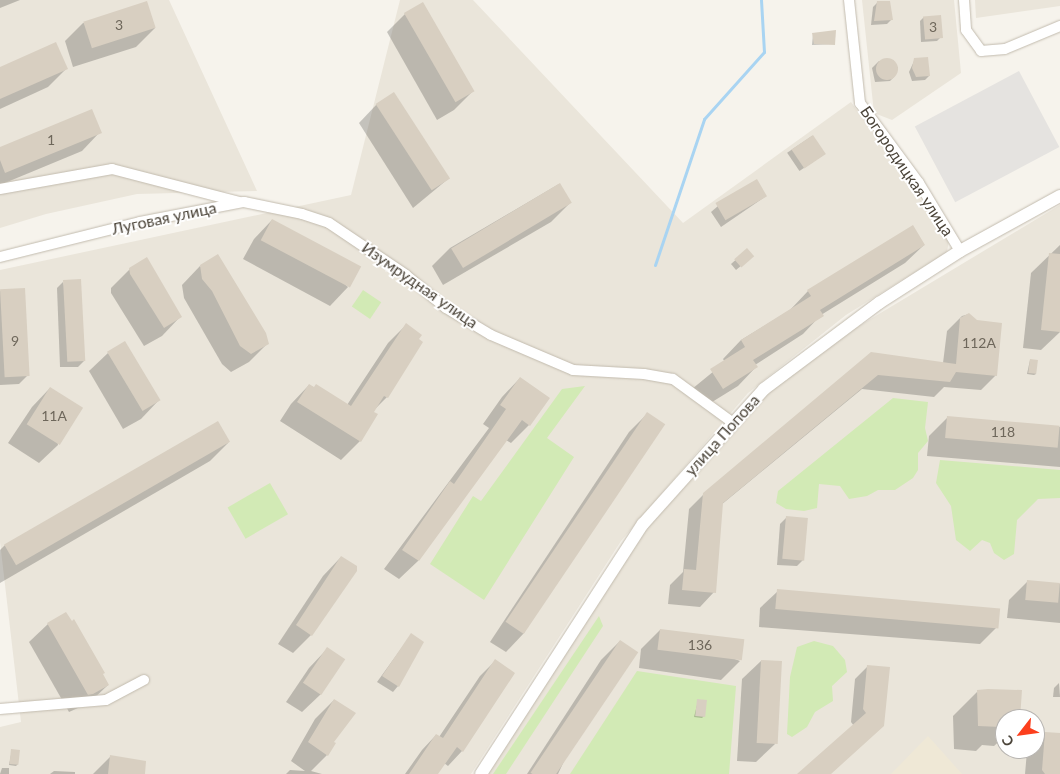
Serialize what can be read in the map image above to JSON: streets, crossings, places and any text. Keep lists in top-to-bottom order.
{
  "streets": {
    "street": [
      "Богородицкая улица",
      "Луговая улица",
      "Изумрудная улица",
      "улица Попова"
    ]
  },
  "crossings": [
    ["Богородицкая улица", "улица Попова"],
    ["Луговая улица", "Изумрудная улица"],
    ["Изумрудная улица", "улица Попова"]
  ],
  "house_numbers": [
    "3",
    "3",
    "1",
    "9",
    "112А",
    "11А",
    "118",
    "136"
  ],
  "north": "bottom left"
}
